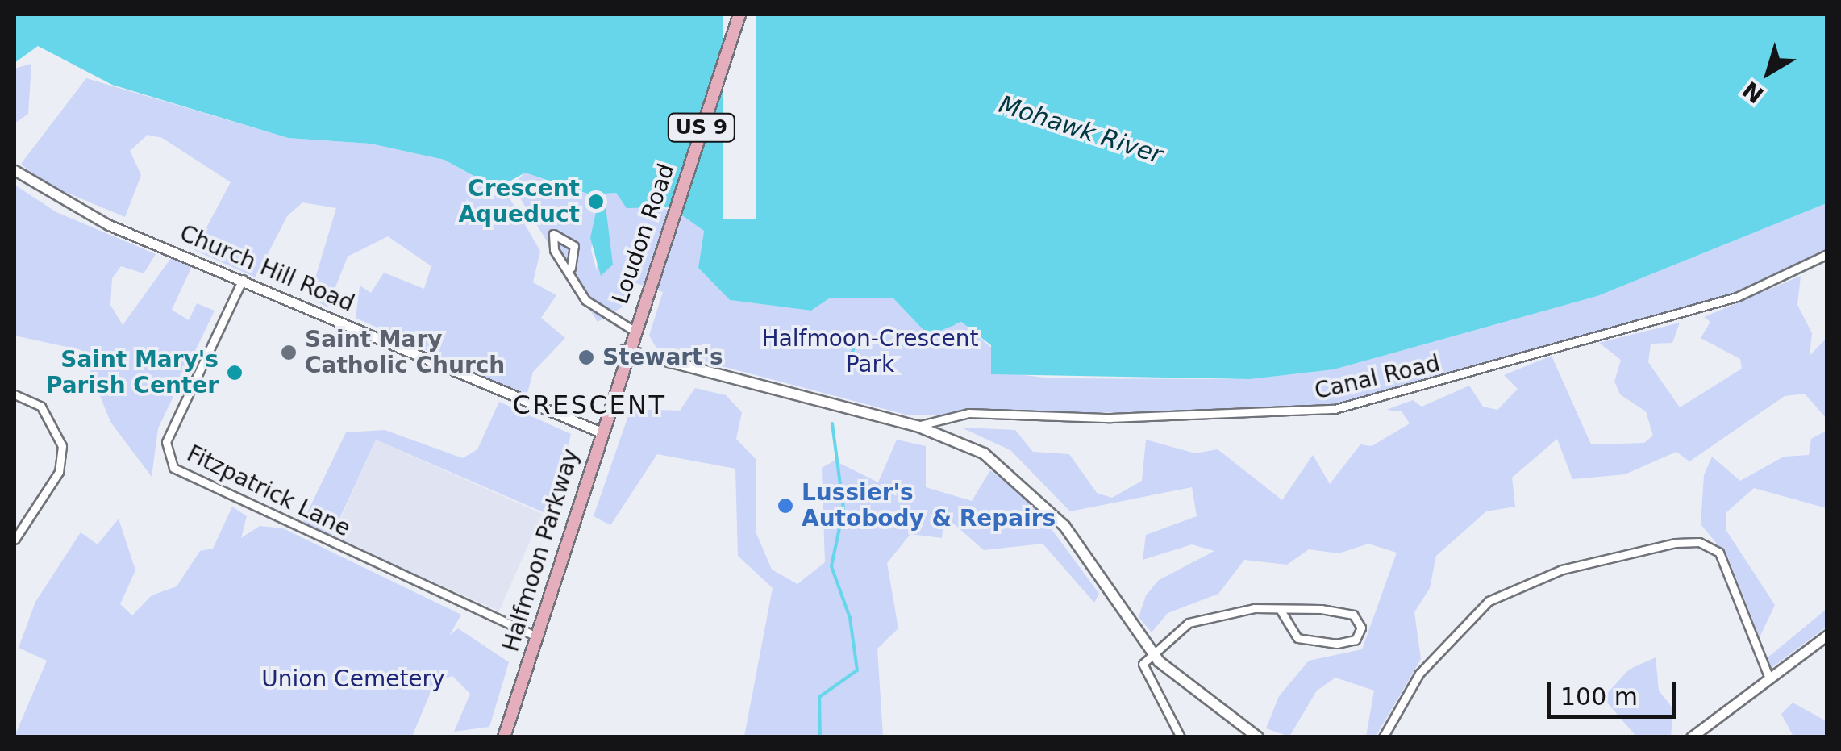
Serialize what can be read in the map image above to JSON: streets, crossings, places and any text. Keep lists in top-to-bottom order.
{
  "streets": {
    "main road": ["US 9", "Loudon Road", "Halfmoon Parkway"],
    "street": ["Church Hill Road", "Canal Road", "Fitzpatrick Lane"]
  },
  "crossings": [
    ["Loudon Road", "Halfmoon Parkway"],
    ["Church Hill Road", "Fitzpatrick Lane"],
    ["Church Hill Road", "Halfmoon Parkway"],
    ["Fitzpatrick Lane", "Halfmoon Parkway"]
  ],
  "districts": ["CRESCENT"],
  "water": ["Mohawk River"],
  "parks": ["Halfmoon-Crescent Park", "Union Cemetery"],
  "places": [
    "Crescent Aqueduct",
    "Saint Mary Catholic Church",
    "Stewart's",
    "Saint Mary's Parish Center",
    "Lussier's Autobody & Repairs"
  ],
  "scale_bar": "100 m",
  "north": "bottom left"
}
